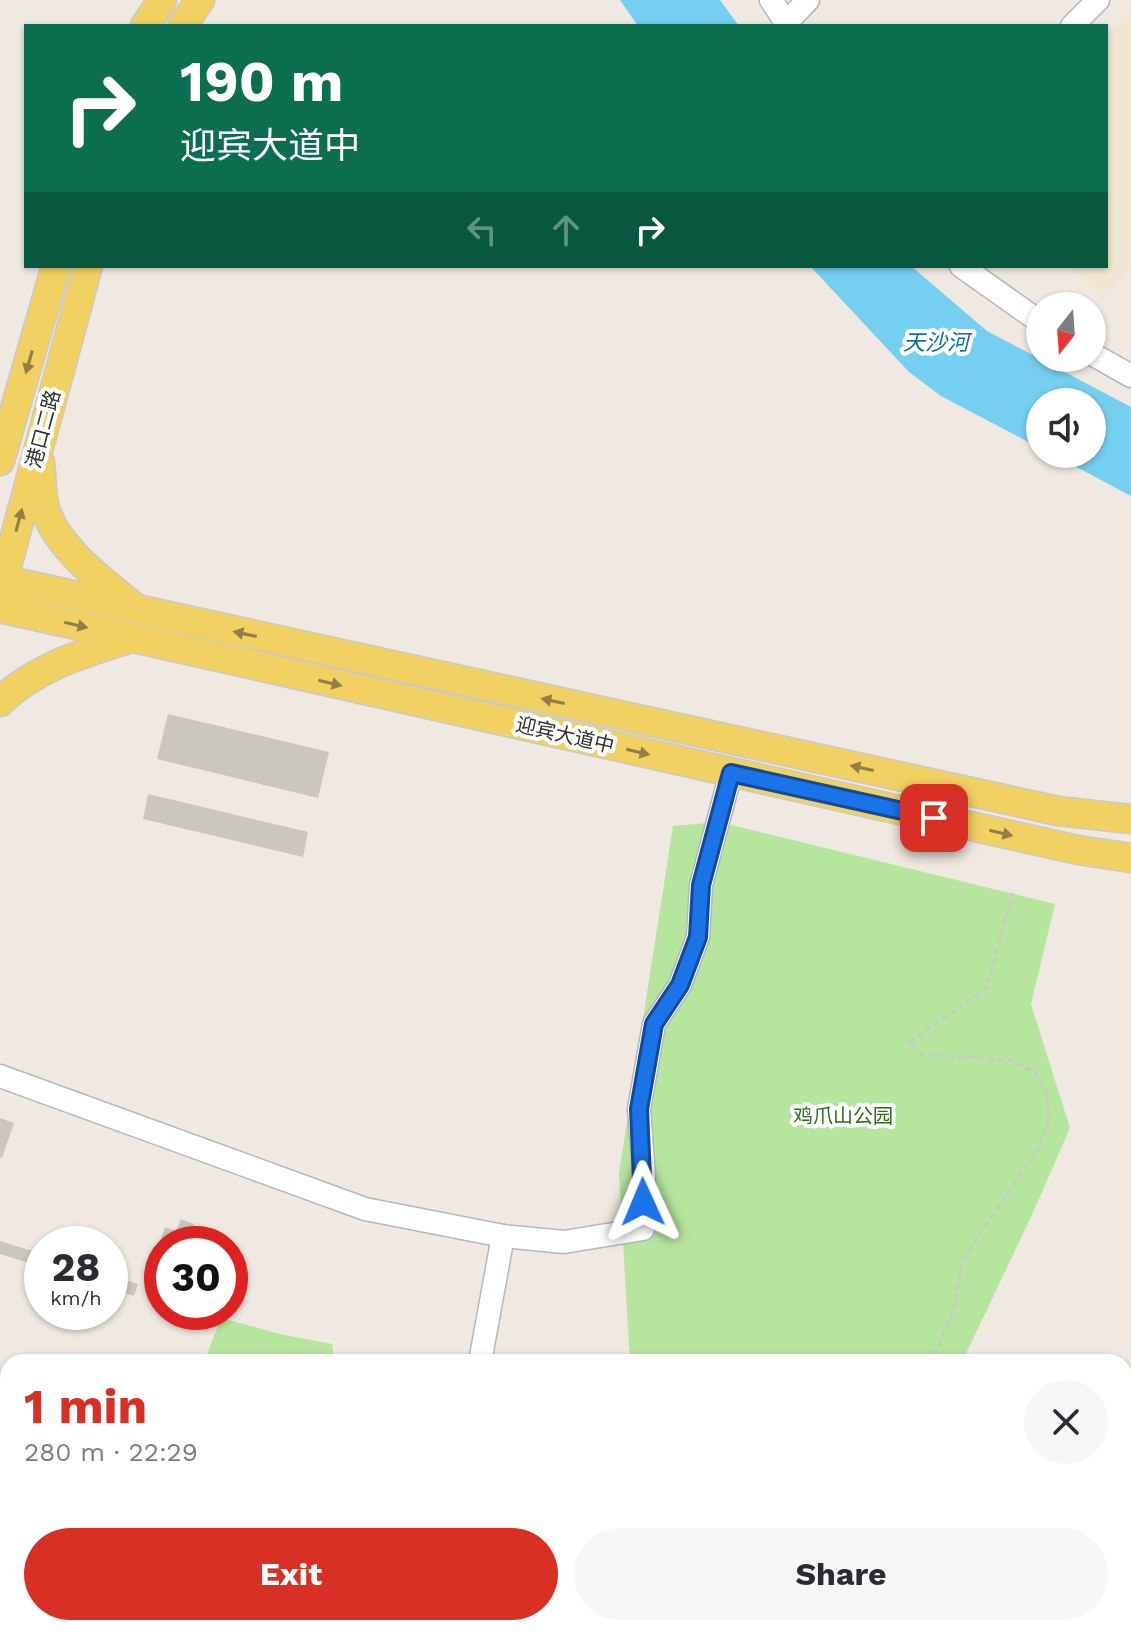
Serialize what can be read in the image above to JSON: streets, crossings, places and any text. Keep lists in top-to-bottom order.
{
  "streets": {
    "main road": ["港口二路", "迎宾大道中"]
  },
  "crossings": [
    ["港口二路", "迎宾大道中"]
  ],
  "water": ["天沙河"],
  "parks": ["鸡爪山公园"],
  "north": "bottom",
  "page": {
    "turn": ["190 m", "迎宾大道中"],
    "speed": "28 km/h",
    "limit": "30",
    "heading": ["1 min", "280 m · 22:29"],
    "buttons": ["Exit", "Share"]
  }
}
